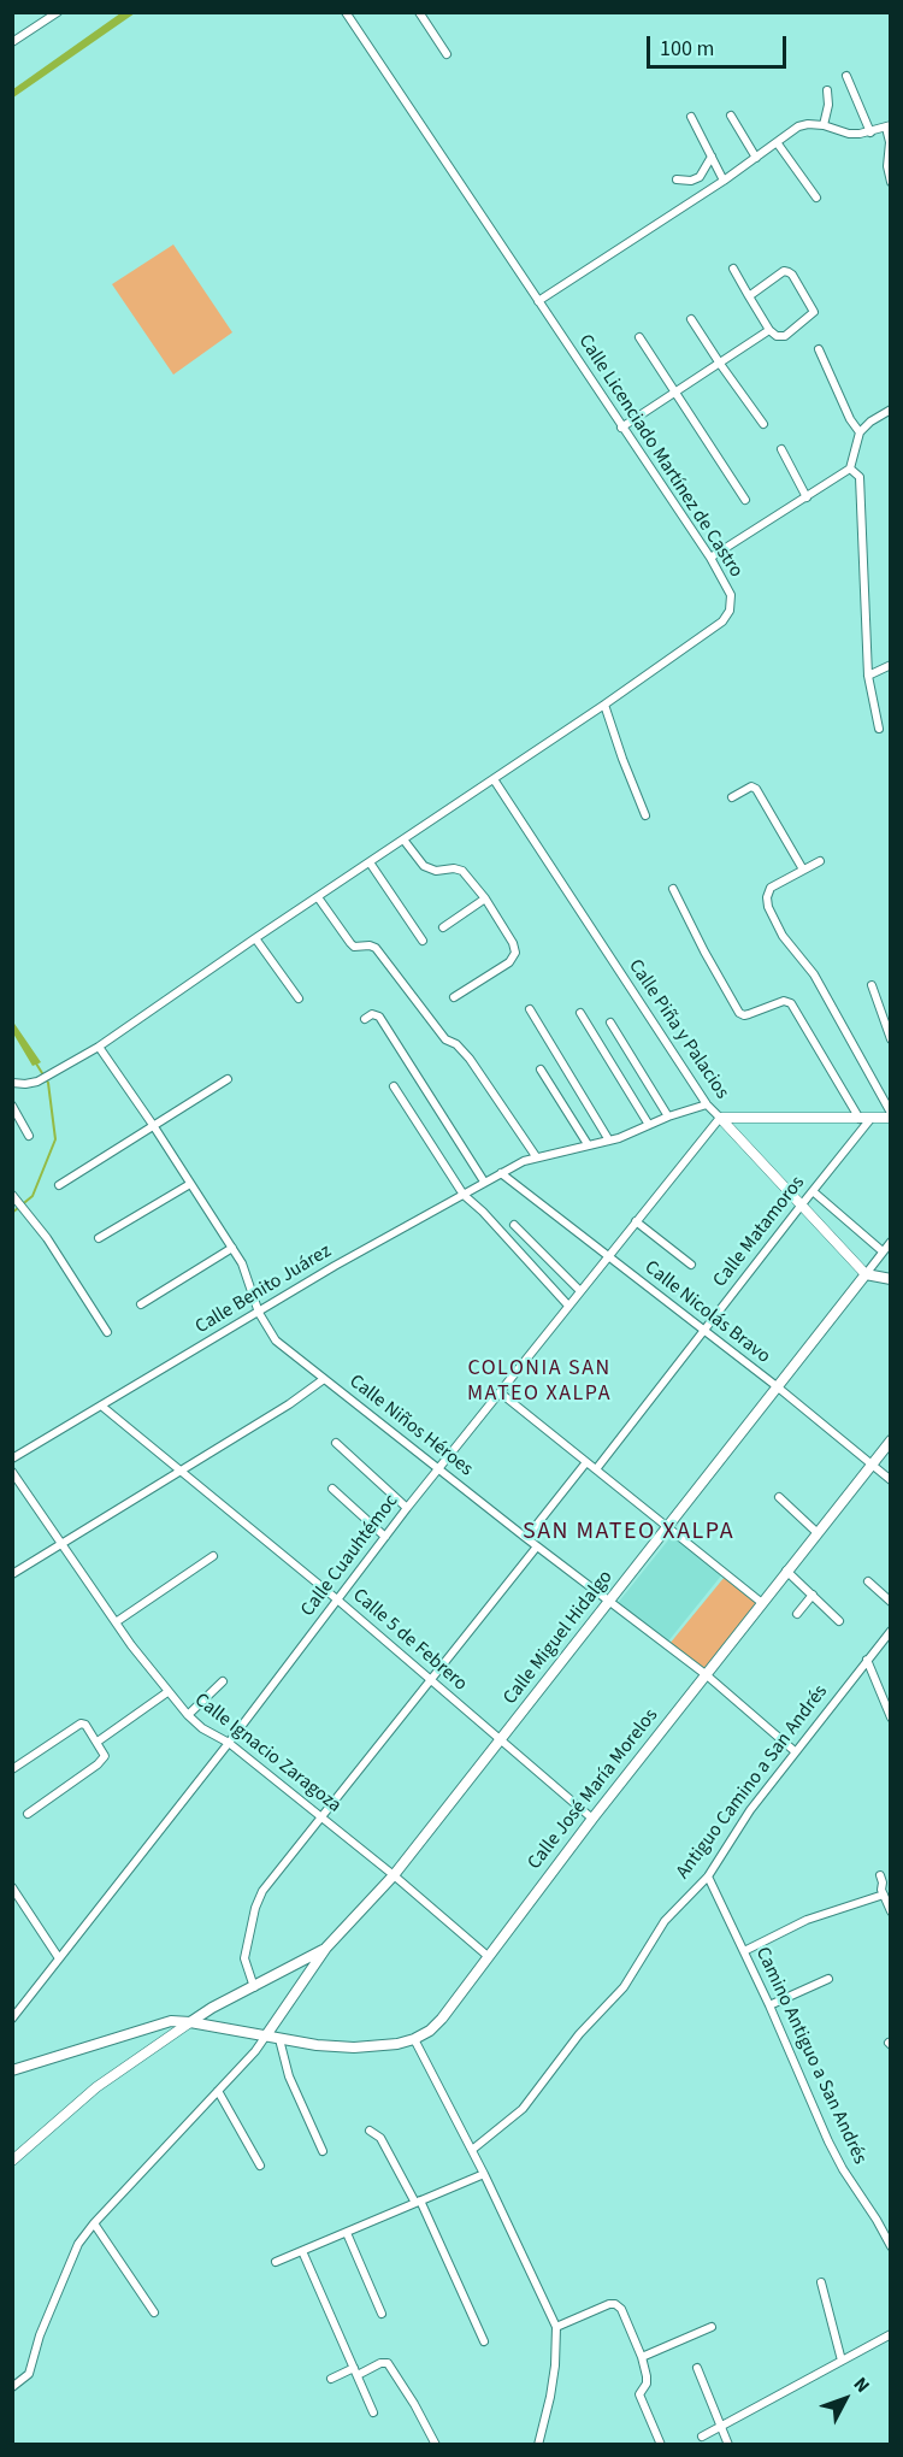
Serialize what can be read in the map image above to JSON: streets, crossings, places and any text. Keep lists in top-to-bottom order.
{
  "streets": {
    "main road": ["Calle Miguel Hidalgo", "Calle José María Morelos"],
    "street": [
      "Calle Licenciado Martínez de Castro",
      "Calle Piña y Palacios",
      "Calle Matamoros",
      "Calle Benito Juárez",
      "Calle Nicolás Bravo",
      "Calle Niños Héroes",
      "Calle Cuauhtémoc",
      "Calle 5 de Febrero",
      "Calle Ignacio Zaragoza",
      "Antiguo Camino a San Andrés",
      "Camino Antiguo a San Andrés"
    ]
  },
  "crossings": [
    ["Calle Licenciado Martínez de Castro", "Calle Piña y Palacios"],
    ["Calle Licenciado Martínez de Castro", "Calle Niños Héroes"],
    ["Calle Piña y Palacios", "Calle Matamoros"],
    ["Calle Piña y Palacios", "Calle Benito Juárez"],
    ["Calle Piña y Palacios", "Calle Cuauhtémoc"],
    ["Calle Piña y Palacios", "Calle Miguel Hidalgo"],
    ["Calle Matamoros", "Calle Nicolás Bravo"],
    ["Calle Benito Juárez", "Calle Nicolás Bravo"],
    ["Calle Benito Juárez", "Calle Niños Héroes"],
    ["Calle Benito Juárez", "Calle 5 de Febrero"],
    ["Calle Nicolás Bravo", "Calle Cuauhtémoc"],
    ["Calle Nicolás Bravo", "Calle Miguel Hidalgo"],
    ["Calle Nicolás Bravo", "Calle José María Morelos"],
    ["Calle Niños Héroes", "Calle Cuauhtémoc"],
    ["Calle Niños Héroes", "Calle Miguel Hidalgo"],
    ["Calle Niños Héroes", "Antiguo Camino a San Andrés"],
    ["Calle Niños Héroes", "Calle José María Morelos"],
    ["Calle Cuauhtémoc", "Calle 5 de Febrero"],
    ["Calle Cuauhtémoc", "Calle Ignacio Zaragoza"],
    ["Calle Miguel Hidalgo", "Calle 5 de Febrero"],
    ["Calle Miguel Hidalgo", "Calle Ignacio Zaragoza"],
    ["Calle Miguel Hidalgo", "Calle José María Morelos"],
    ["Calle 5 de Febrero", "Calle José María Morelos"],
    ["Calle Ignacio Zaragoza", "Calle José María Morelos"],
    ["Antiguo Camino a San Andrés", "Camino Antiguo a San Andrés"]
  ],
  "districts": ["COLONIA SAN MATEO XALPA", "SAN MATEO XALPA"],
  "scale_bar": "100 m",
  "north": "top right"
}
